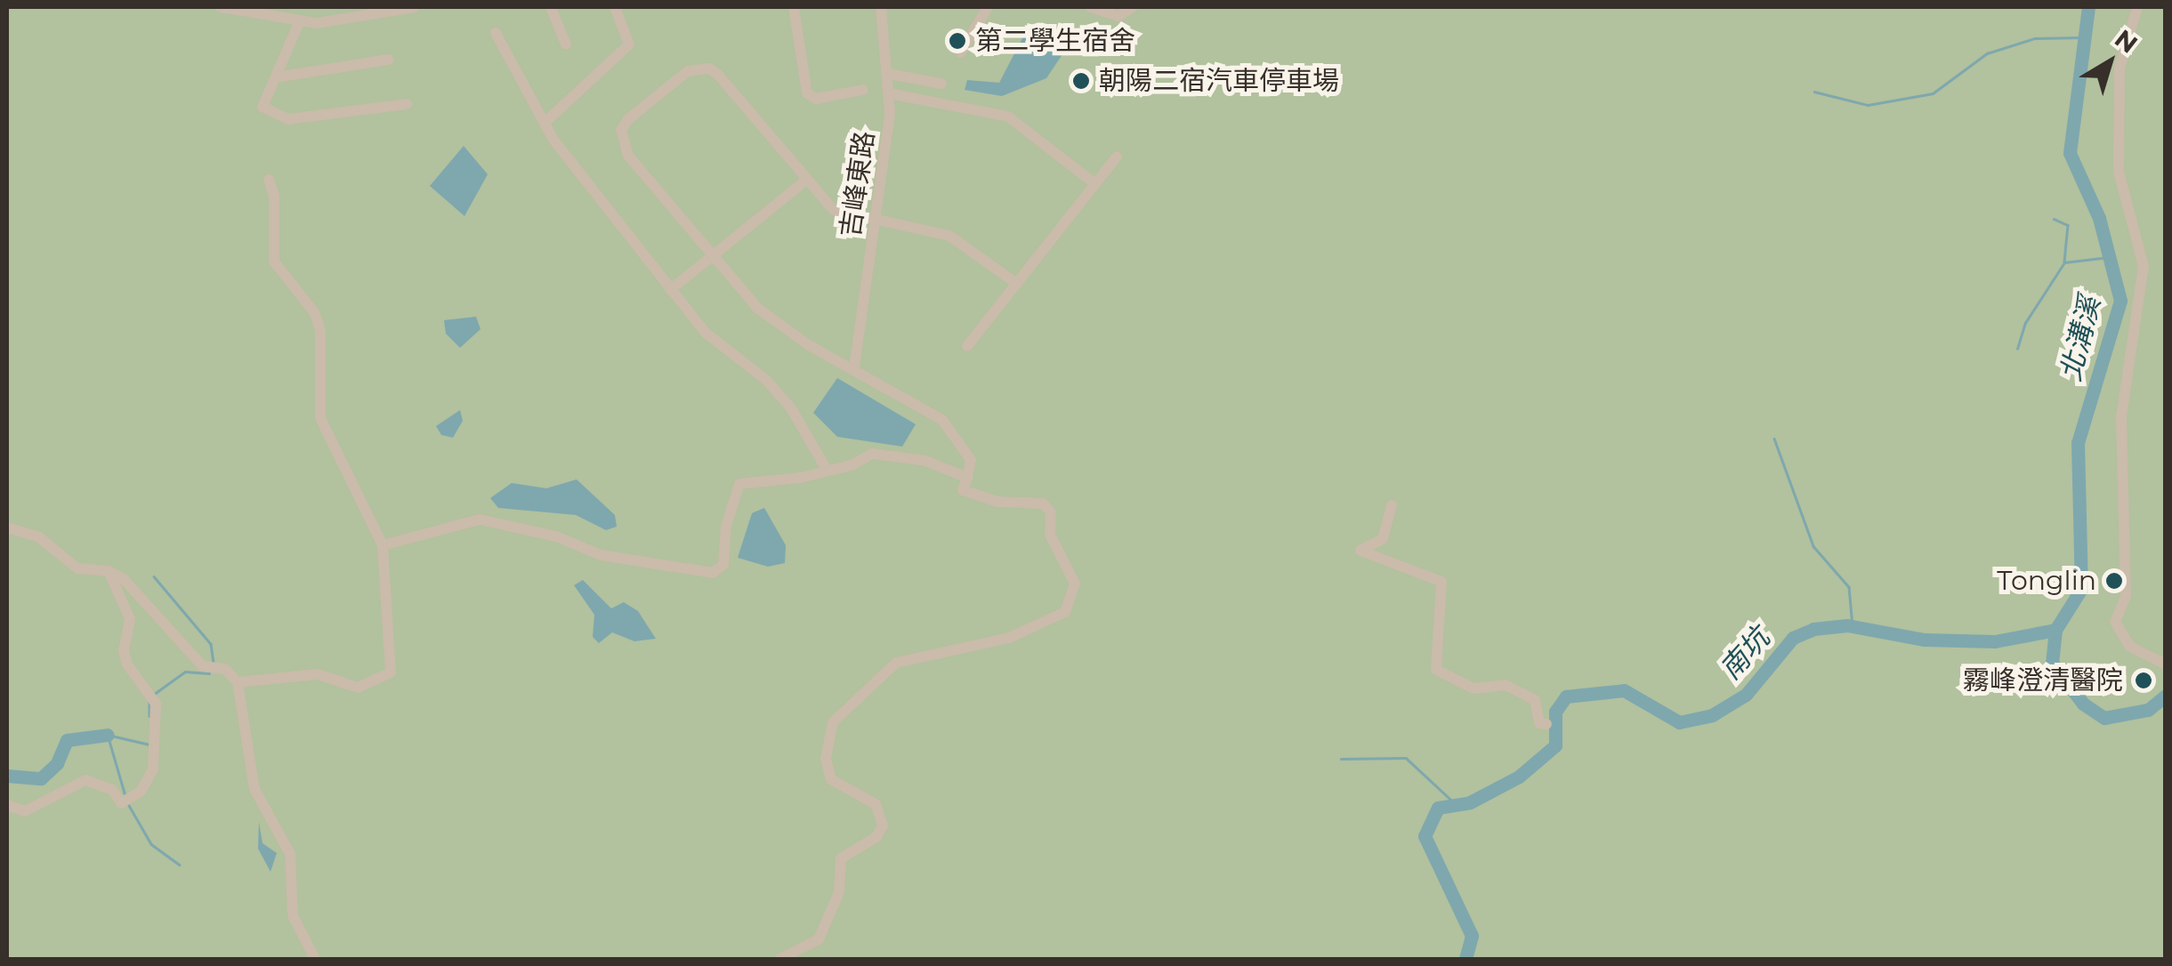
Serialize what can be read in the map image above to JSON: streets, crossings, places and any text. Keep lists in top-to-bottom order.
{
  "streets": {
    "street": ["吉峰東路"]
  },
  "water": ["北溝溪", "南坑"],
  "places": [
    "第二學生宿舍",
    "朝陽二宿汽車停車場",
    "Tonglin",
    "霧峰澄清醫院"
  ],
  "north": "top right"
}
